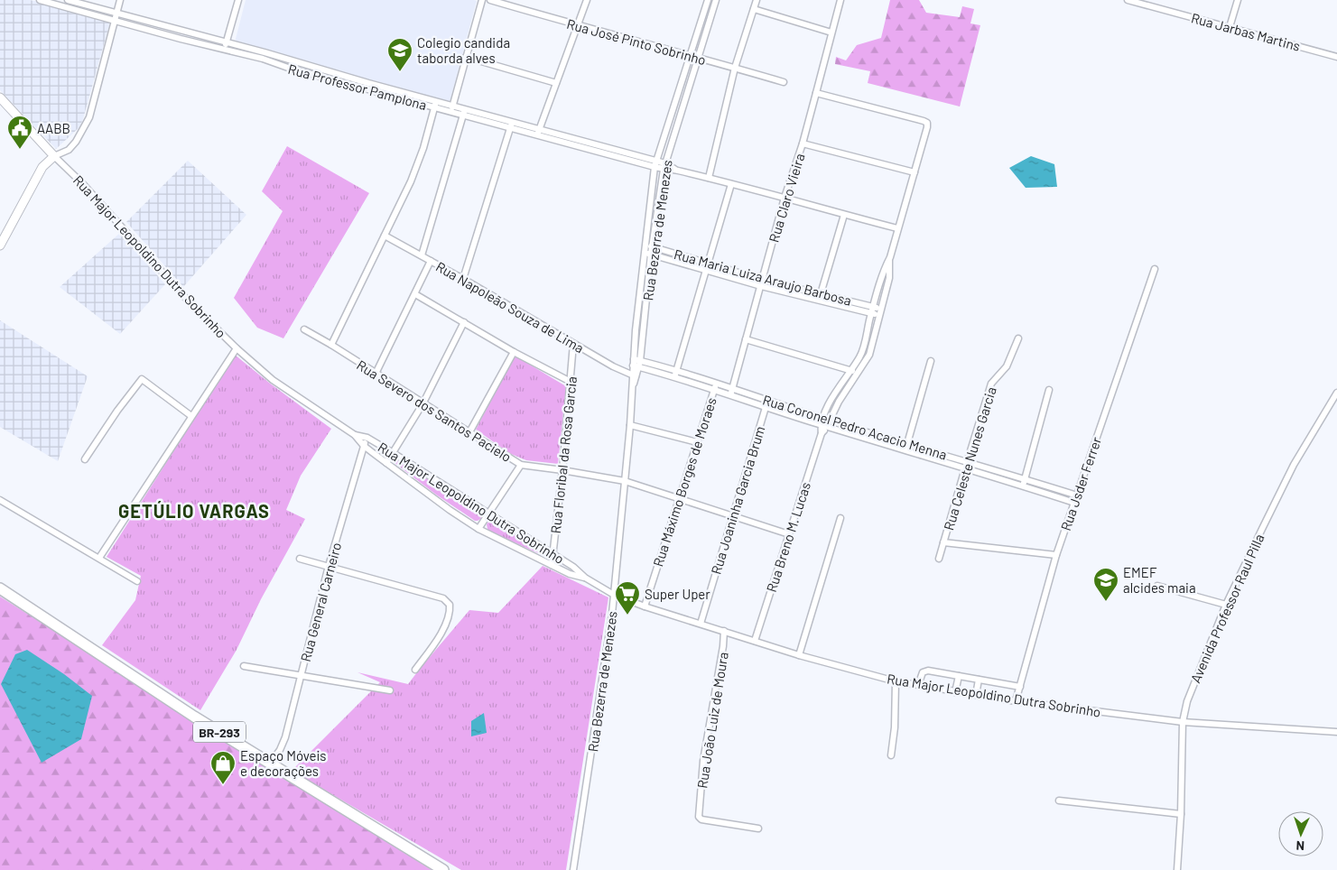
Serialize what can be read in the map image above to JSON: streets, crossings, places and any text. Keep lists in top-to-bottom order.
{
  "streets": {
    "highway": ["BR-293"],
    "street": [
      "Rua Jarbas Martins",
      "Rua José Pinto Sobrinho",
      "Rua Professor Pamplona",
      "Rua Claro Vieira",
      "Rua Bezerra de Menezes",
      "Rua Major Leopoldino Dutra Sobrinho",
      "Rua Maria Luiza Araujo Barbosa",
      "Rua Napoleão Souza de Lima",
      "Rua Severo dos Santos Pacielo",
      "Rua Coronel Pedro Acacio Menna",
      "Rua Floribal da Rosa Garcia",
      "Rua Celeste Nunes Garcia",
      "Rua Máximo Borges de Moraes",
      "Rua Jsder Ferrer",
      "Rua Joaninha Garcia Brum",
      "Rua Breno M. Lucas",
      "Rua General Carneiro",
      "Avenida Professor Raul Pilla",
      "Rua João Luiz de Moura"
    ]
  },
  "crossings": [
    ["Rua José Pinto Sobrinho", "Rua Bezerra de Menezes"],
    ["Rua Professor Pamplona", "Rua Claro Vieira"],
    ["Rua Professor Pamplona", "Rua Bezerra de Menezes"],
    ["Rua Claro Vieira", "Rua Maria Luiza Araujo Barbosa"],
    ["Rua Claro Vieira", "Rua Coronel Pedro Acacio Menna"],
    ["Rua Bezerra de Menezes", "Rua Major Leopoldino Dutra Sobrinho"],
    ["Rua Bezerra de Menezes", "Rua Maria Luiza Araujo Barbosa"],
    ["Rua Bezerra de Menezes", "Rua Napoleão Souza de Lima"],
    ["Rua Bezerra de Menezes", "Rua Severo dos Santos Pacielo"],
    ["Rua Bezerra de Menezes", "Rua Coronel Pedro Acacio Menna"],
    ["Rua Major Leopoldino Dutra Sobrinho", "Rua Floribal da Rosa Garcia"],
    ["Rua Major Leopoldino Dutra Sobrinho", "Rua Máximo Borges de Moraes"],
    ["Rua Major Leopoldino Dutra Sobrinho", "Rua Jsder Ferrer"],
    ["Rua Major Leopoldino Dutra Sobrinho", "Rua Joaninha Garcia Brum"],
    ["Rua Major Leopoldino Dutra Sobrinho", "Rua Breno M. Lucas"],
    ["Rua Major Leopoldino Dutra Sobrinho", "Rua General Carneiro"],
    ["Rua Major Leopoldino Dutra Sobrinho", "Avenida Professor Raul Pilla"],
    ["Rua Major Leopoldino Dutra Sobrinho", "Rua João Luiz de Moura"],
    ["Rua Maria Luiza Araujo Barbosa", "Rua Breno M. Lucas"],
    ["Rua Napoleão Souza de Lima", "Rua Floribal da Rosa Garcia"],
    ["Rua Severo dos Santos Pacielo", "Rua Floribal da Rosa Garcia"],
    ["Rua Severo dos Santos Pacielo", "Rua Máximo Borges de Moraes"],
    ["Rua Severo dos Santos Pacielo", "Rua Joaninha Garcia Brum"],
    ["Rua Severo dos Santos Pacielo", "Rua Breno M. Lucas"],
    ["Rua Coronel Pedro Acacio Menna", "Rua Celeste Nunes Garcia"],
    ["Rua Coronel Pedro Acacio Menna", "Rua Máximo Borges de Moraes"],
    ["Rua Coronel Pedro Acacio Menna", "Rua Jsder Ferrer"],
    ["Rua Coronel Pedro Acacio Menna", "Rua Joaninha Garcia Brum"],
    ["Rua Coronel Pedro Acacio Menna", "Rua Breno M. Lucas"],
    ["Rua General Carneiro", "BR-293"]
  ],
  "districts": ["GETÚLIO VARGAS"],
  "places": {
    "school or university": ["Colegio candida taborda alves", "EMEF alcides maia"],
    "public building": ["AABB"],
    "supermarket": ["Super Uper"],
    "shop": ["Espaço Móveis e decorações"]
  },
  "north": "bottom"
}
